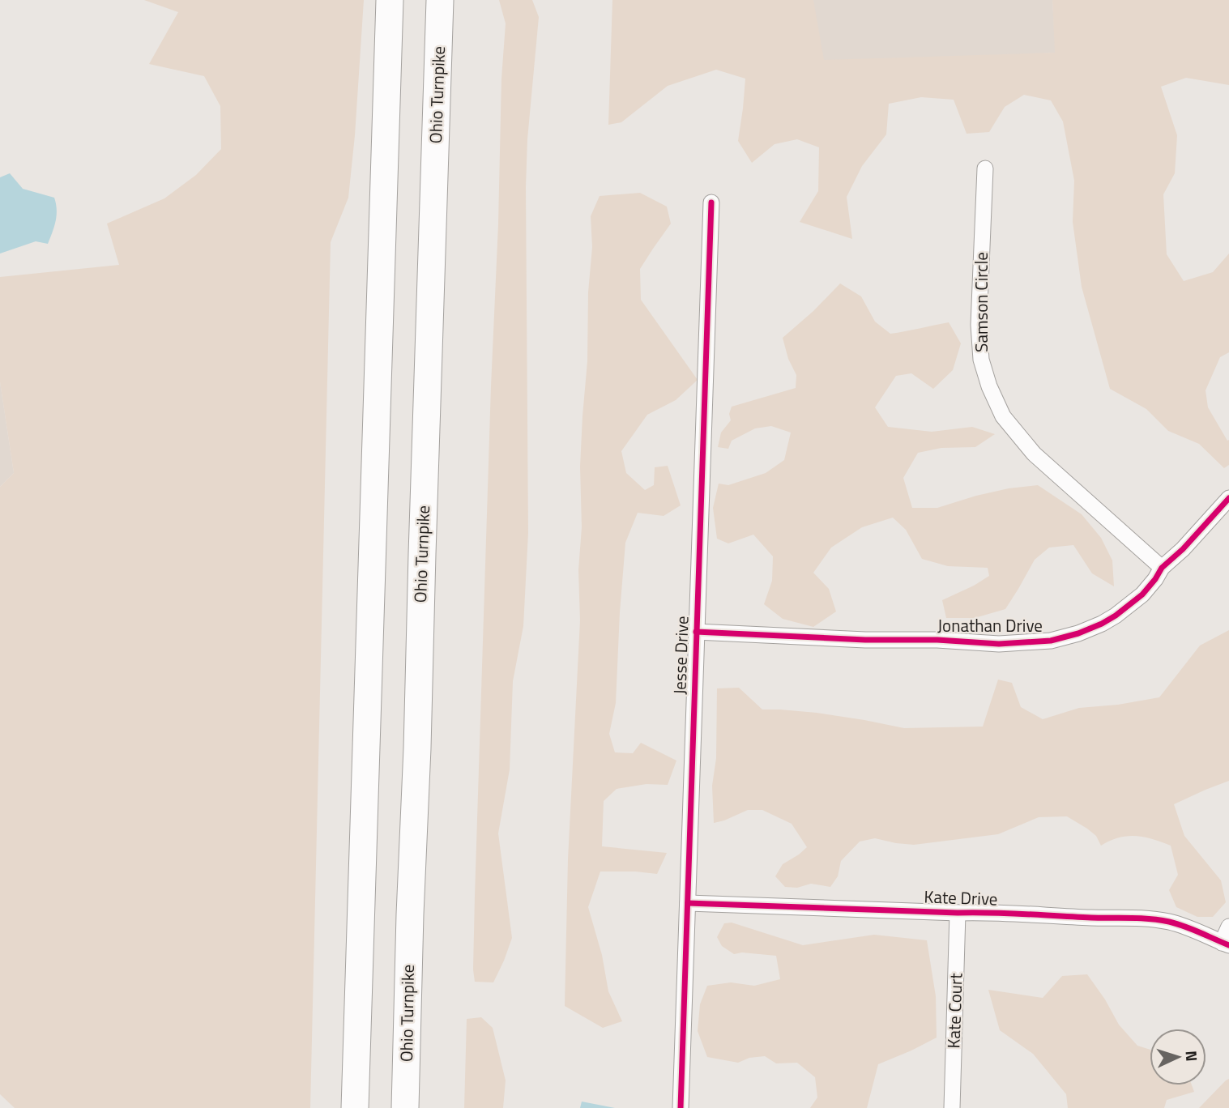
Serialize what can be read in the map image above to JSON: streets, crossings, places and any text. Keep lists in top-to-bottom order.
{
  "streets": {
    "highway": ["Ohio Turnpike"],
    "street": [
      "Samson Circle",
      "Jonathan Drive",
      "Jesse Drive",
      "Kate Drive",
      "Kate Court"
    ]
  },
  "crossings": [
    ["Samson Circle", "Jonathan Drive"],
    ["Jonathan Drive", "Jesse Drive"],
    ["Jesse Drive", "Kate Drive"],
    ["Kate Drive", "Kate Court"]
  ],
  "north": "right"
}
